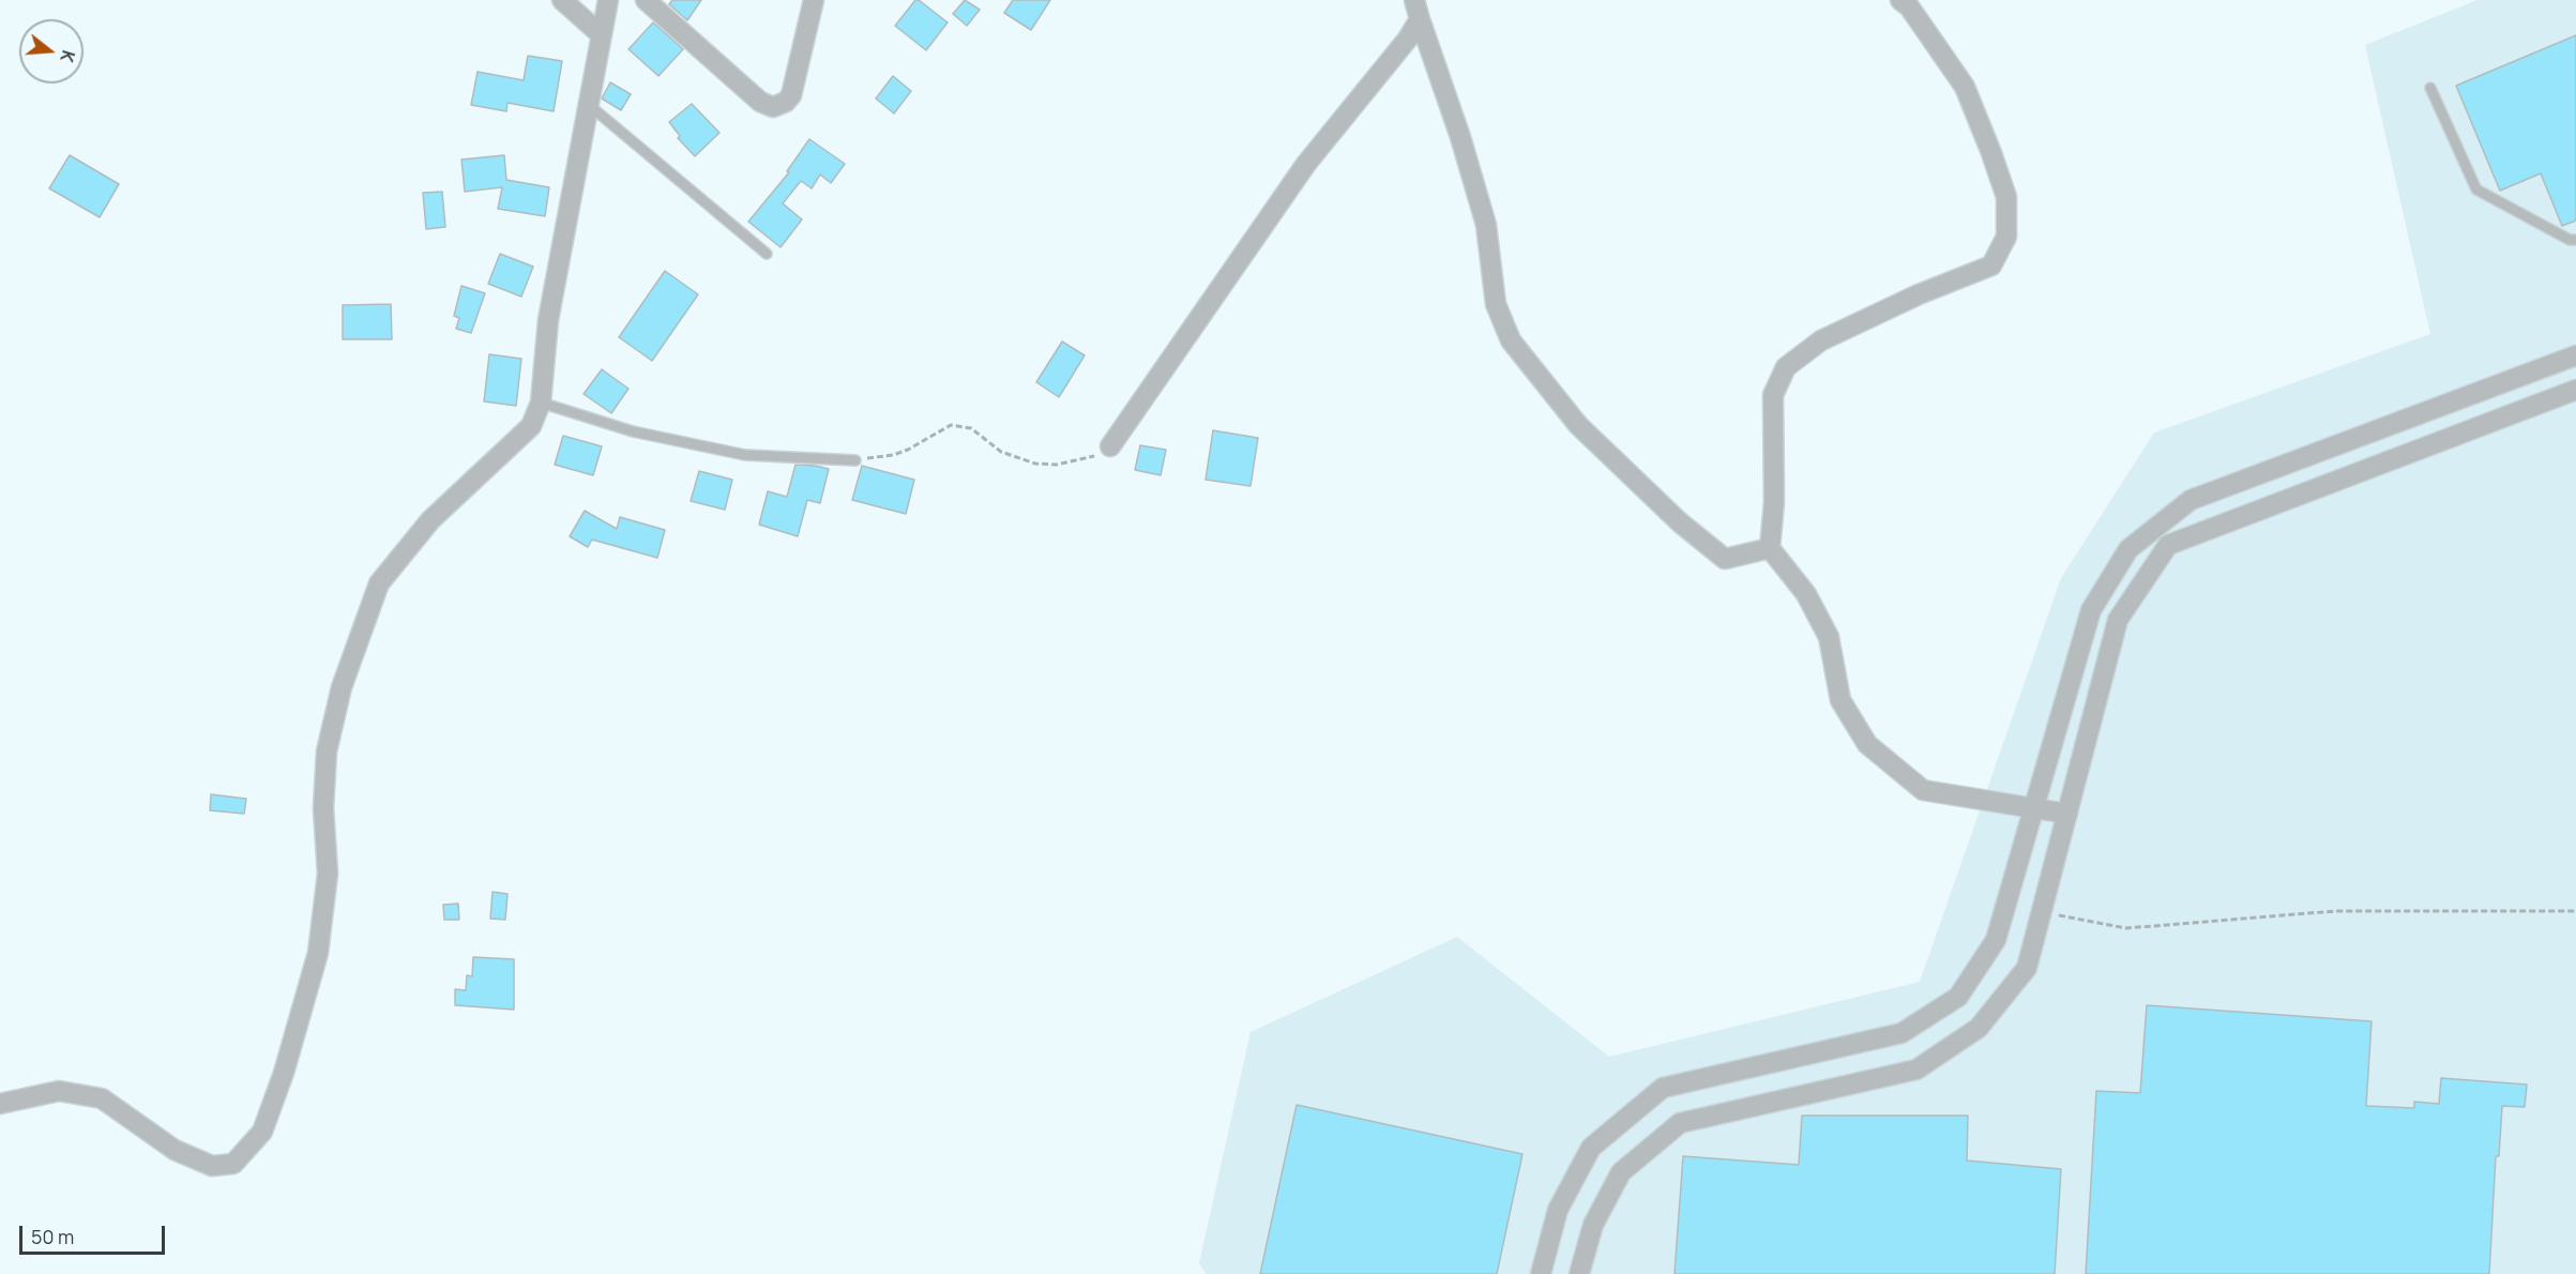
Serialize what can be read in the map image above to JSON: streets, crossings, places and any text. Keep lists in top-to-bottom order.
{
  "scale_bar": "50 m",
  "north": "right"
}
